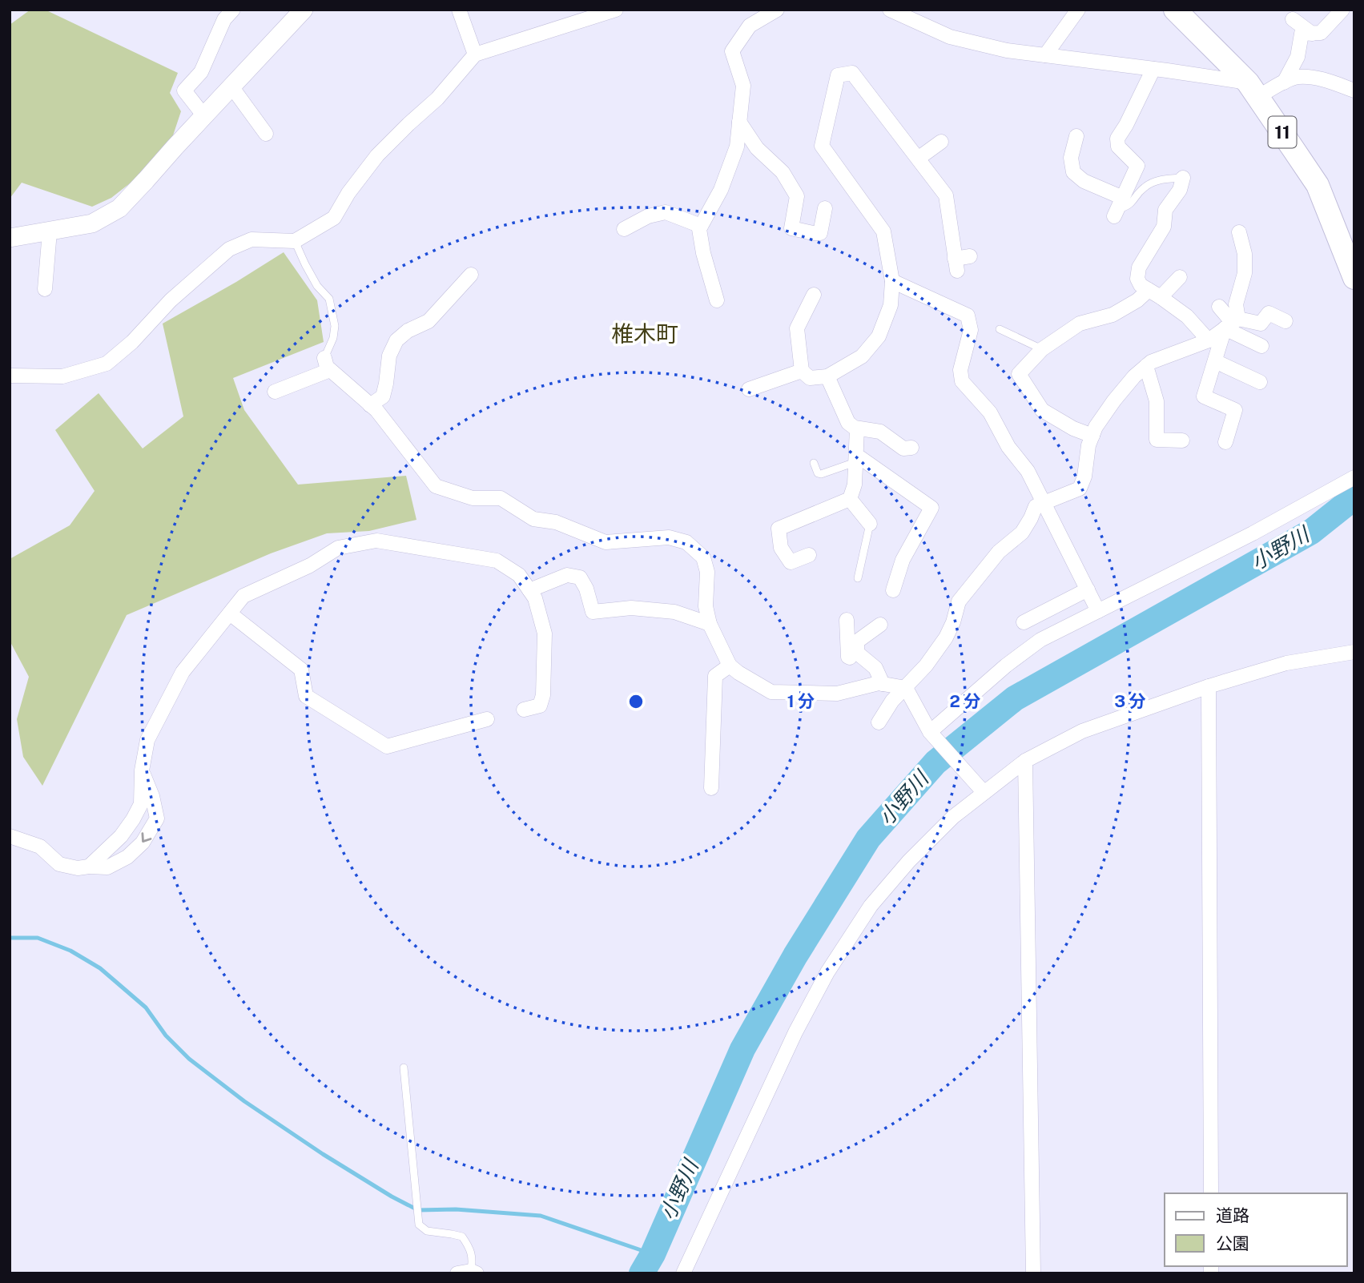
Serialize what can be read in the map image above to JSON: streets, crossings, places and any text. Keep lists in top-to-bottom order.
{
  "streets": {
    "main road": ["11"]
  },
  "districts": ["椎木町"],
  "water": ["小野川"],
  "legend": ["道路", "公園"],
  "rings": ["1 分", "2 分", "3 分"]
}
